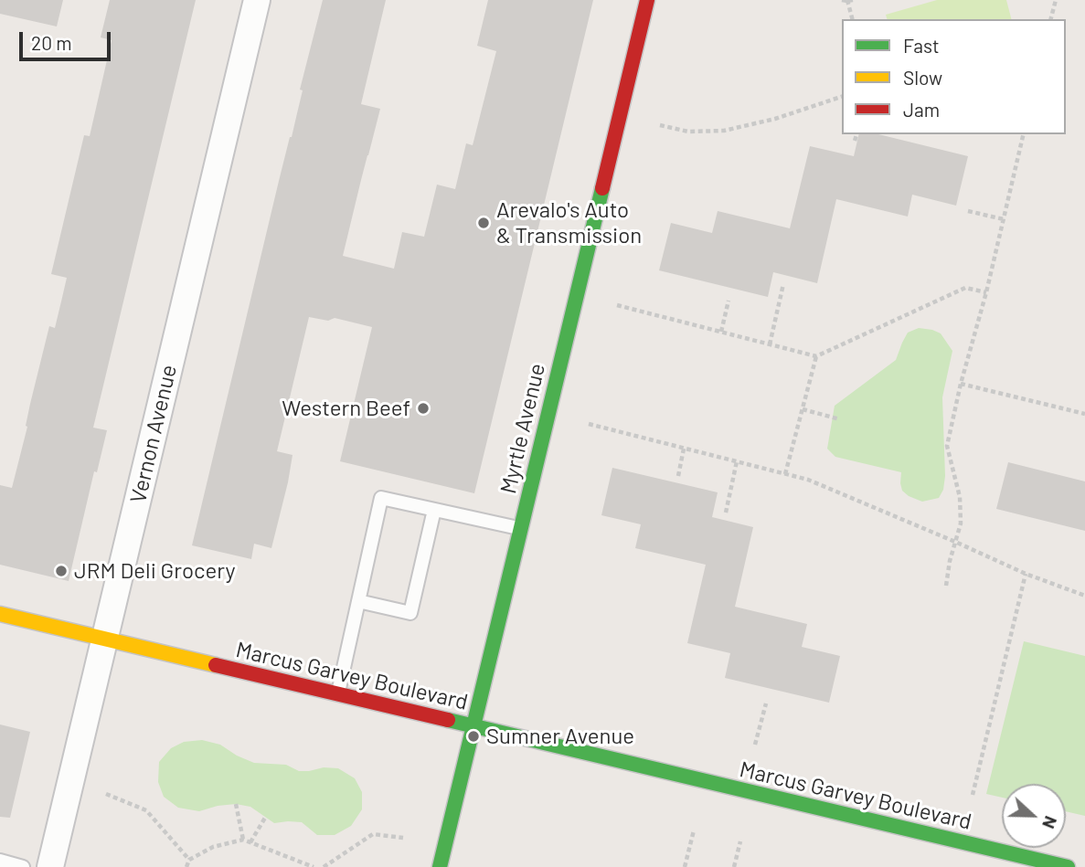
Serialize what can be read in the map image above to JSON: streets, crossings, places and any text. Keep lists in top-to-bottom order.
{
  "streets": {
    "street": ["Myrtle Avenue", "Vernon Avenue", "Marcus Garvey Boulevard"]
  },
  "crossings": [
    ["Myrtle Avenue", "Marcus Garvey Boulevard"],
    ["Vernon Avenue", "Marcus Garvey Boulevard"]
  ],
  "places": [
    "Arevalo's Auto & Transmission",
    "Western Beef",
    "JRM Deli Grocery",
    "Sumner Avenue"
  ],
  "legend": ["Fast", "Slow", "Jam"],
  "scale_bar": "20 m",
  "north": "right"
}
